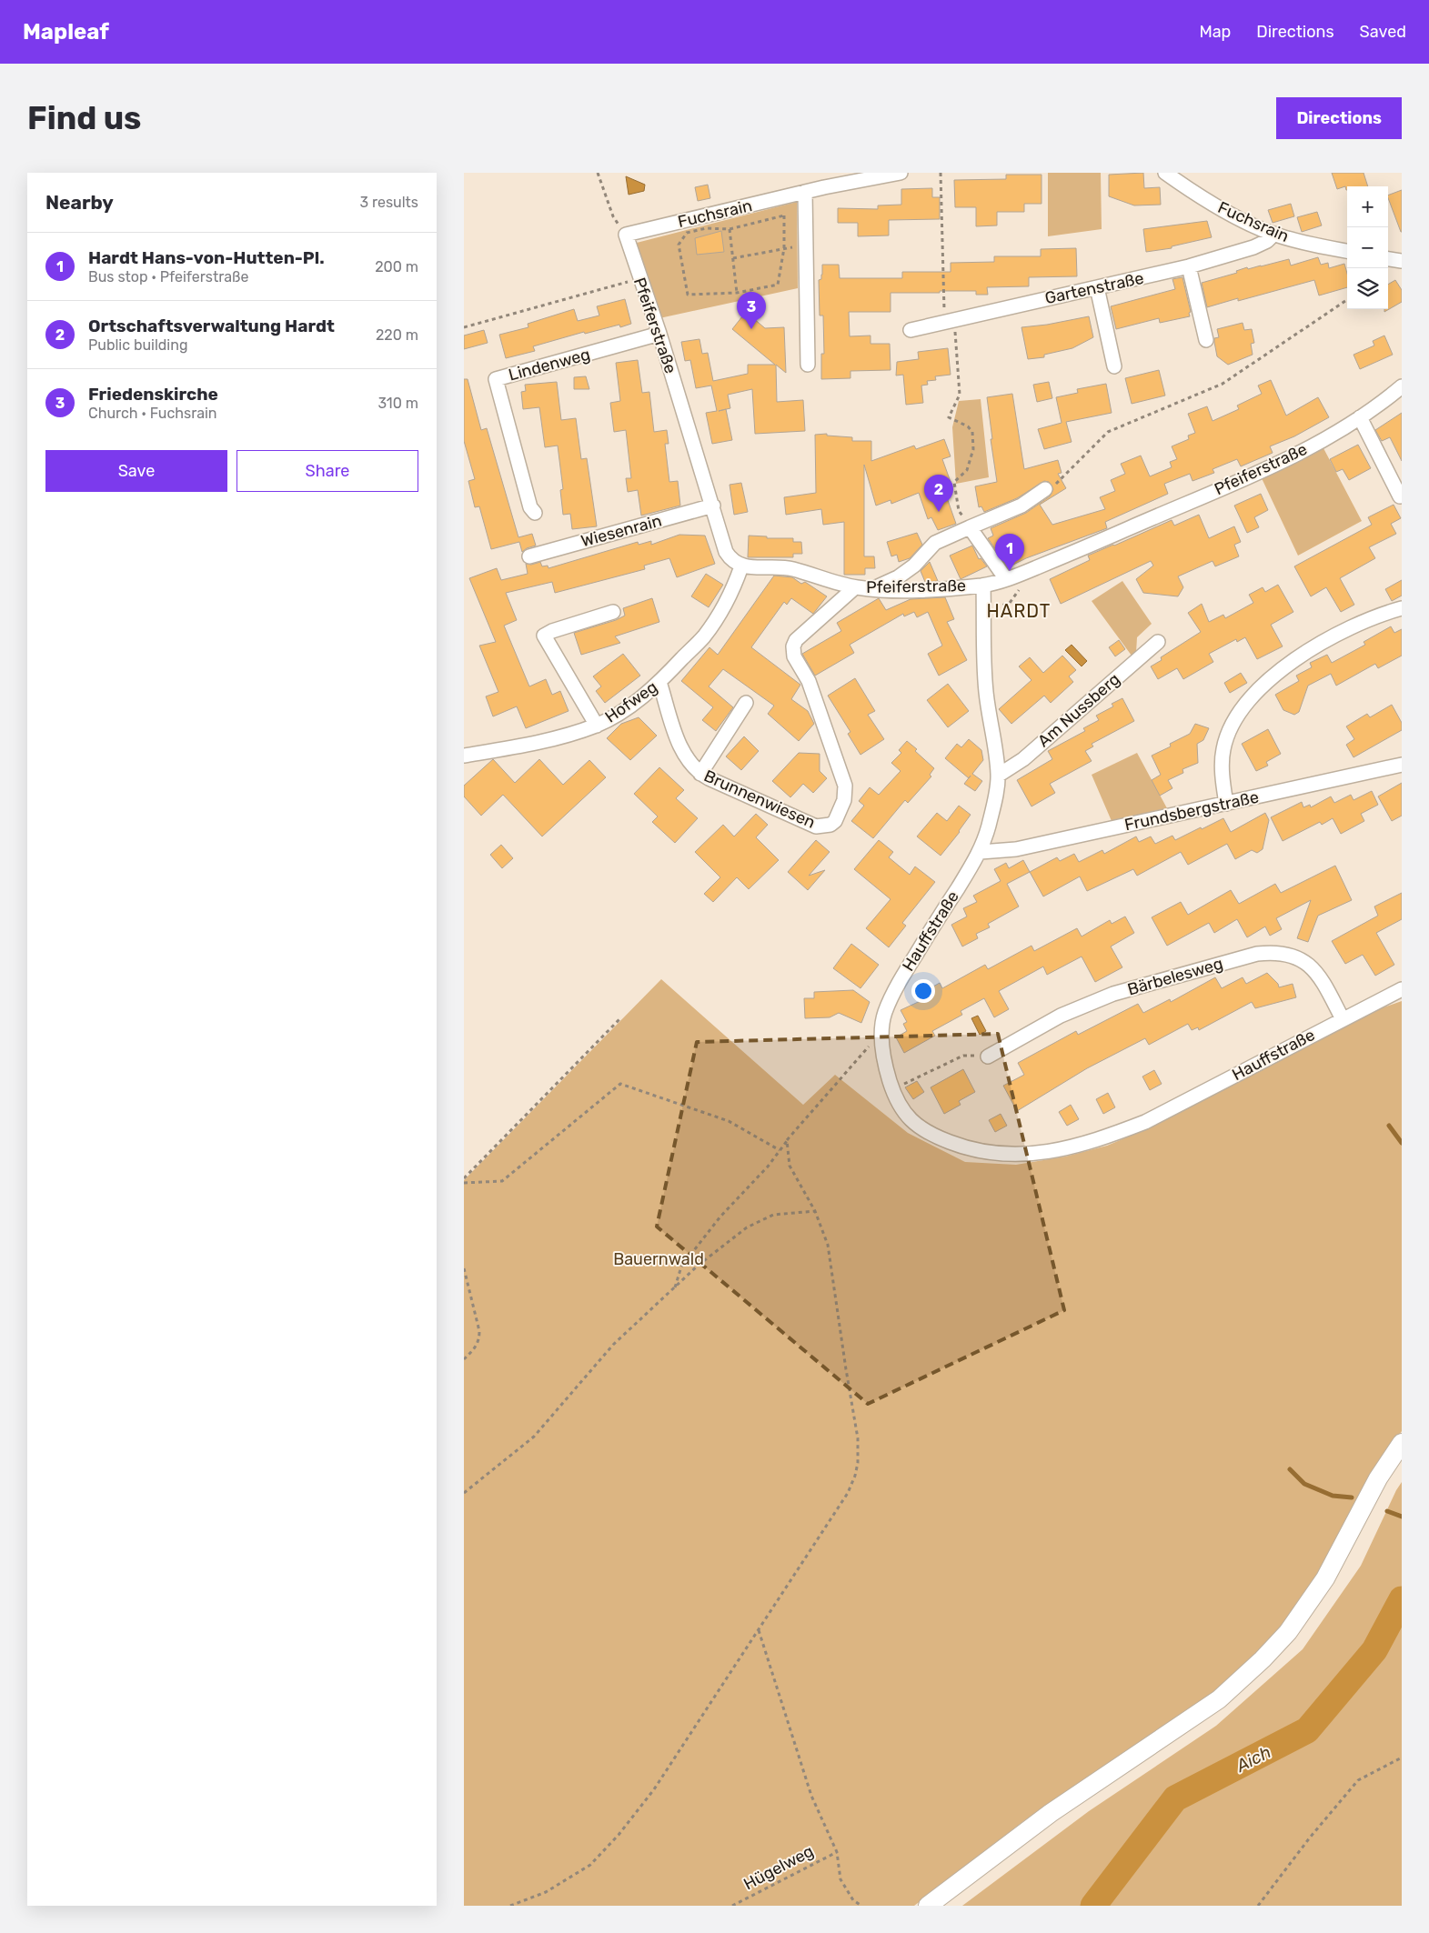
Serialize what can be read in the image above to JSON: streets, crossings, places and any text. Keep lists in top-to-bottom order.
{
  "streets": {
    "street": [
      "Fuchsrain",
      "Gartenstraße",
      "Pfeiferstraße",
      "Lindenweg",
      "Wiesenrain",
      "Hofweg",
      "Am Nussberg",
      "Brunnenwiesen",
      "Frundsbergstraße",
      "Hauffstraße",
      "Bärbelesweg"
    ],
    "path": ["Hügelweg"]
  },
  "crossings": [
    ["Fuchsrain", "Gartenstraße"],
    ["Fuchsrain", "Pfeiferstraße"],
    ["Pfeiferstraße", "Lindenweg"],
    ["Pfeiferstraße", "Wiesenrain"],
    ["Pfeiferstraße", "Hofweg"],
    ["Pfeiferstraße", "Brunnenwiesen"],
    ["Pfeiferstraße", "Hauffstraße"],
    ["Hofweg", "Brunnenwiesen"],
    ["Am Nussberg", "Hauffstraße"],
    ["Frundsbergstraße", "Hauffstraße"],
    ["Hauffstraße", "Bärbelesweg"]
  ],
  "districts": ["HARDT"],
  "water": ["Aich"],
  "parks": ["Bauernwald"],
  "page": {
    "header": "Mapleaf",
    "nav": ["Map", "Directions", "Saved"],
    "buttons": [
      "Directions",
      ["Save", "Share"]
    ],
    "title": "Find us",
    "heading": ["Nearby", "3 results"],
    "map_buttons": ["+", "−"],
    "list": [
      {
        "mark": "1",
        "name": "Hardt Hans-von-Hutten-Pl.",
        "note": "Bus stop · Pfeiferstraße",
        "value": "200 m"
      },
      {
        "mark": "2",
        "name": "Ortschaftsverwaltung Hardt",
        "note": "Public building",
        "value": "220 m"
      },
      {
        "mark": "3",
        "name": "Friedenskirche",
        "note": "Church · Fuchsrain",
        "value": "310 m"
      }
    ],
    "pins": ["3", "2", "1"]
  }
}
